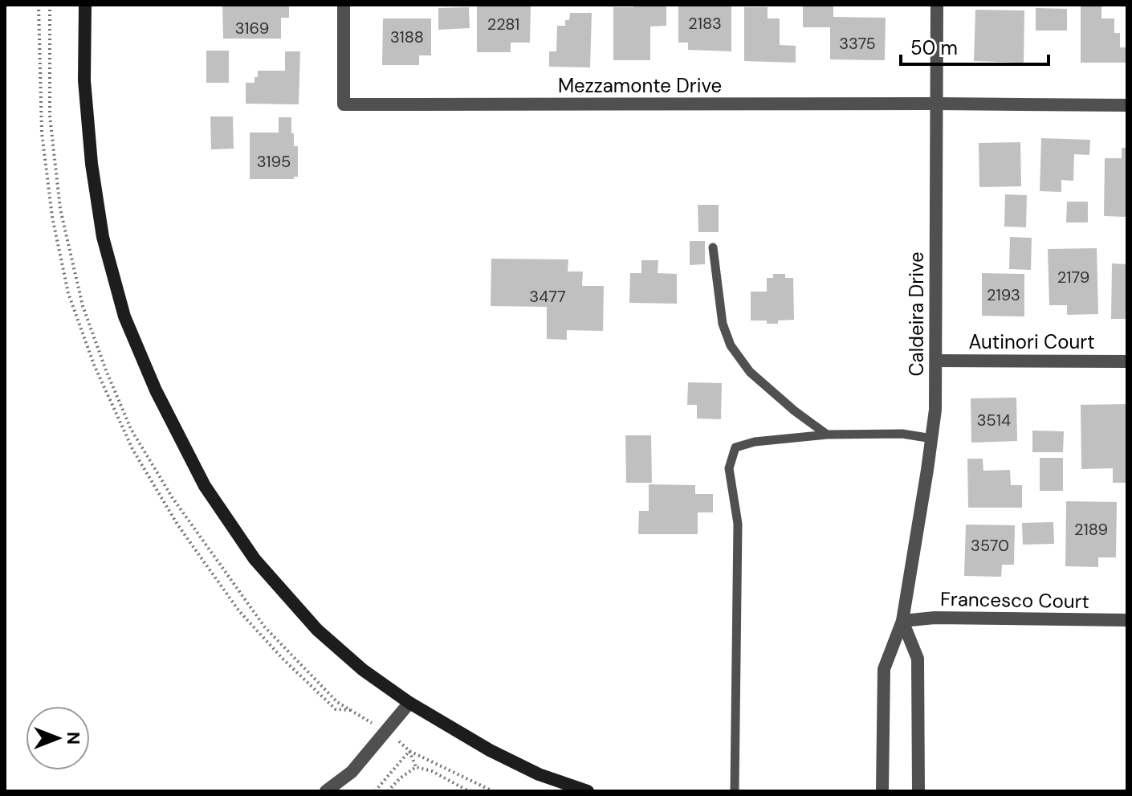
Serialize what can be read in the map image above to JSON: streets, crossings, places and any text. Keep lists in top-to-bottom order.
{
  "streets": {
    "street": [
      "Mezzamonte Drive",
      "Caldeira Drive",
      "Autinori Court",
      "Francesco Court"
    ]
  },
  "crossings": [
    ["Mezzamonte Drive", "Caldeira Drive"],
    ["Caldeira Drive", "Autinori Court"],
    ["Caldeira Drive", "Francesco Court"]
  ],
  "house_numbers": [
    "2183",
    "2281",
    "3169",
    "3188",
    "3375",
    "3195",
    "2179",
    "2193",
    "3477",
    "3514",
    "2189",
    "3570"
  ],
  "scale_bar": "50 m",
  "north": "right"
}
